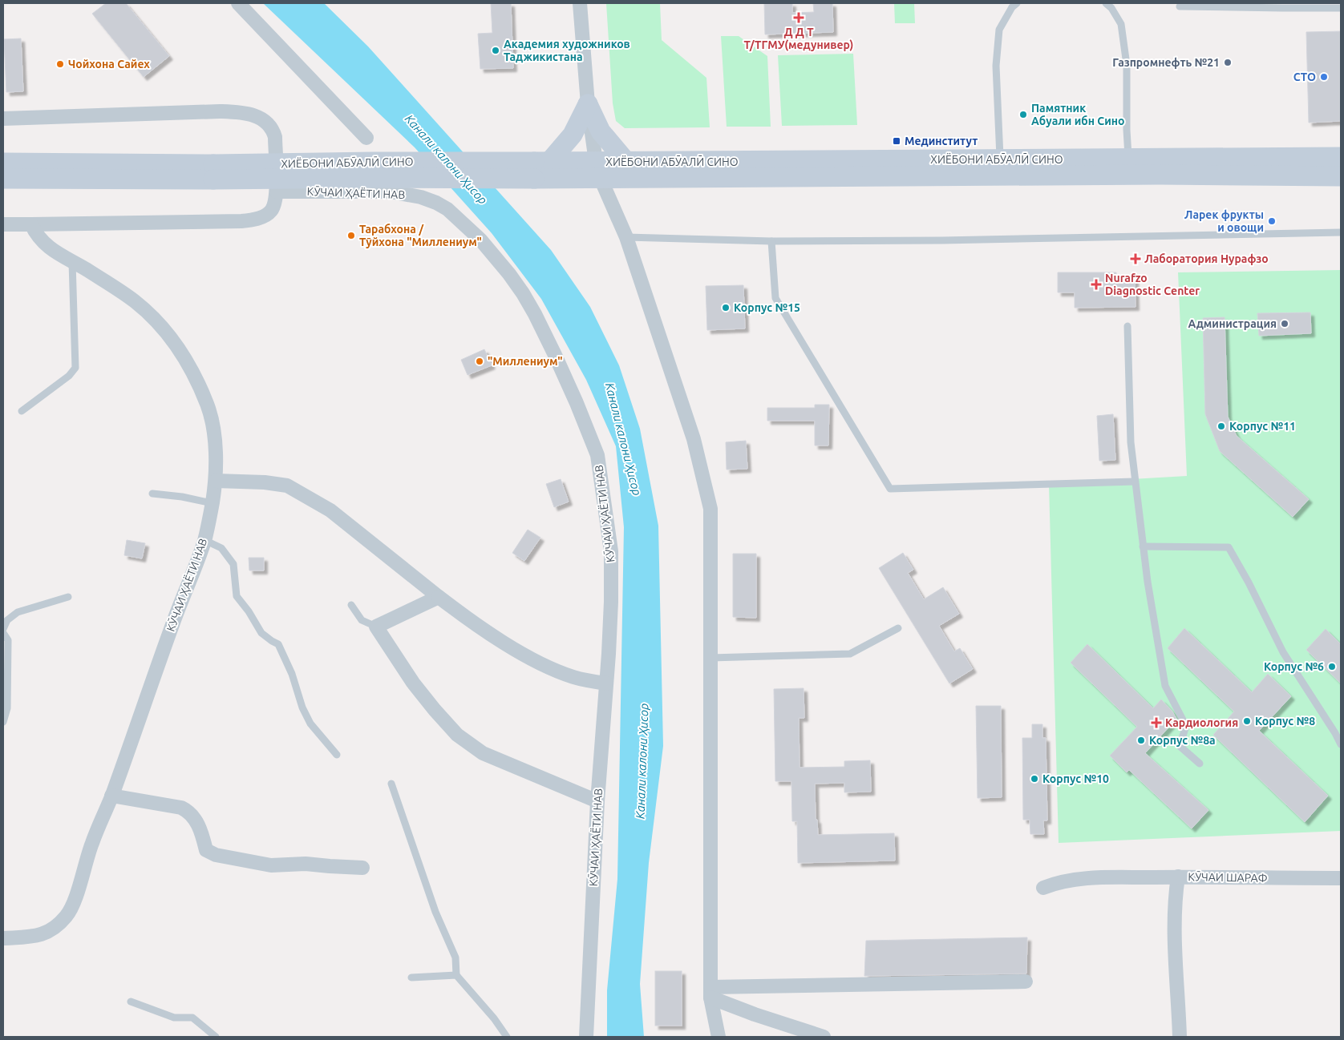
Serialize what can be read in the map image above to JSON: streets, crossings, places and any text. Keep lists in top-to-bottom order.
{
  "streets": {
    "main road": ["ХИЁБОНИ АБӮАЛӢ СИНО"],
    "street": ["КӮЧАИ ҲАЁТИ НАВ", "КӮЧАИ ШАРАФ"]
  },
  "water": ["Канали калони Ҳисор"],
  "places": {
    "health": [
      "Д Д Т Т/ТГМУ(медунивер)",
      "Лаборатория Нурафзо",
      "Nurafzo Diagnostic Center",
      "Кардиология"
    ],
    "other": [
      "Академия художников Таджикистана",
      "Газпромнефть №21",
      "Чойхона Сайех",
      "СТО",
      "Памятник Абуали ибн Сино",
      "Ларек фрукты и овощи",
      "Тарабхона / Тӯйхона \"Миллениум\"",
      "Корпус №15",
      "Администрация",
      "\"Миллениум\"",
      "Корпус №11",
      "Корпус №6",
      "Корпус №8",
      "Корпус №8а",
      "Корпус №10"
    ],
    "transit": ["Мединститут"]
  }
}
